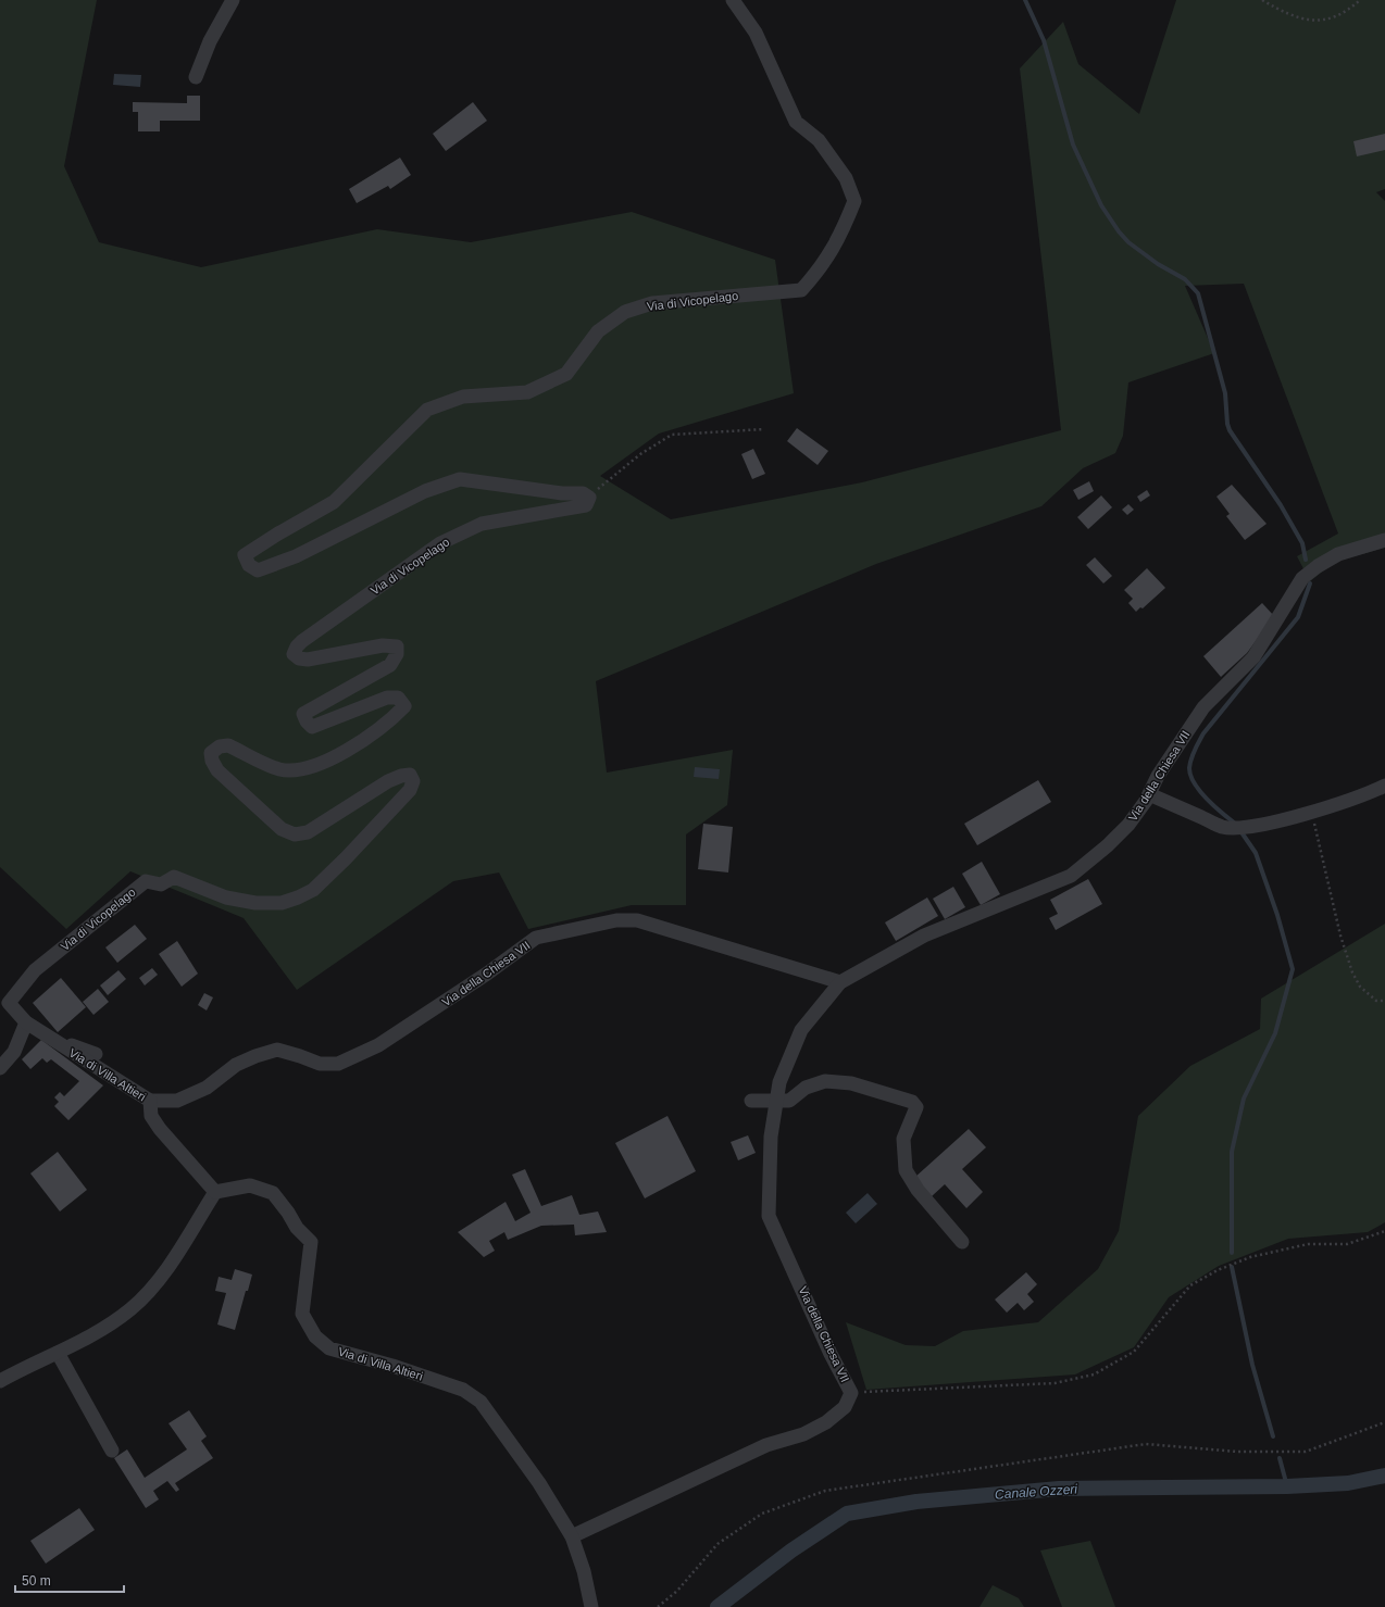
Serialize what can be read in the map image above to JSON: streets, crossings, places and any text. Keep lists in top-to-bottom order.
{
  "streets": {
    "street": ["Via di Vicopelago", "Via della Chiesa VII", "Via di Villa Altieri"]
  },
  "crossings": [
    ["Via di Vicopelago", "Via di Villa Altieri"],
    ["Via della Chiesa VII", "Via di Villa Altieri"]
  ],
  "water": ["Canale Ozzeri"],
  "scale_bar": "50 m"
}
